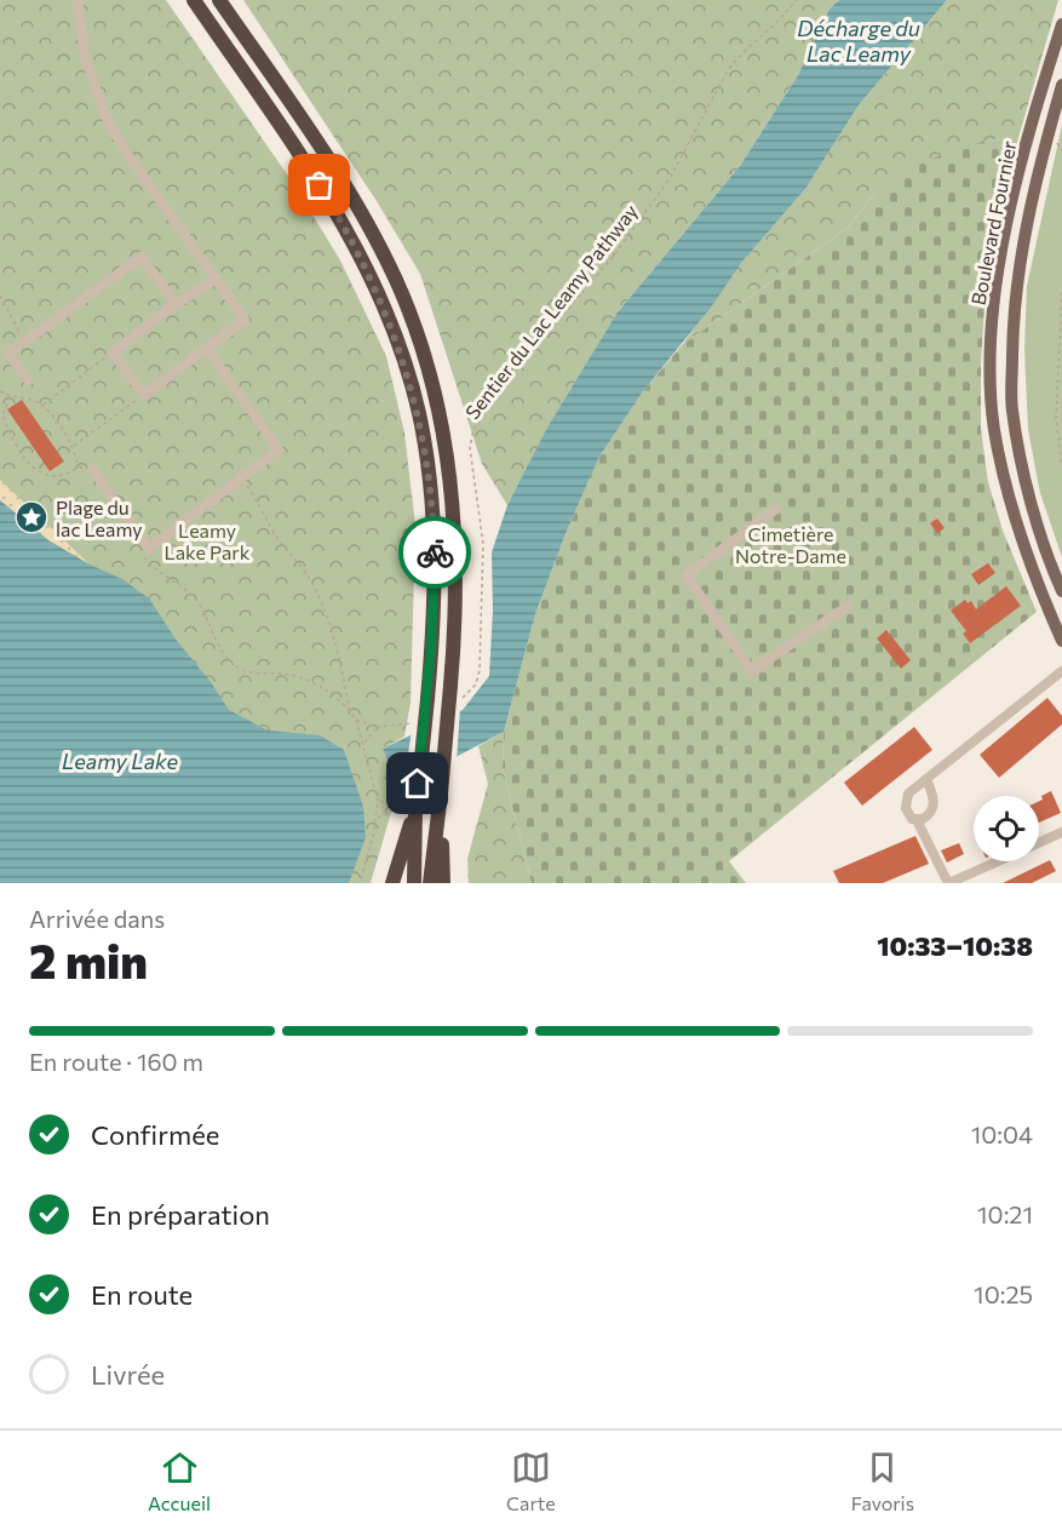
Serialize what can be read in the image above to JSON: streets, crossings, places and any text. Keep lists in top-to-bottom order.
{
  "streets": {
    "main road": ["Boulevard Fournier"],
    "path": ["Sentier du Lac Leamy Pathway"]
  },
  "water": ["Décharge du Lac Leamy", "Leamy Lake"],
  "parks": ["Leamy Lake Park", "Cimetière Notre-Dame"],
  "places": {
    "place": ["Plage du lac Leamy"]
  },
  "page": {
    "heading": ["2 min", "Arrivée dans", "10:33–10:38"],
    "bar": "En route · 160 m",
    "list": [
      ["Confirmée", "10:04"],
      ["En préparation", "10:21"],
      ["En route", "10:25"],
      "Livrée"
    ],
    "tabs": ["Accueil", "Carte", "Favoris"]
  }
}
